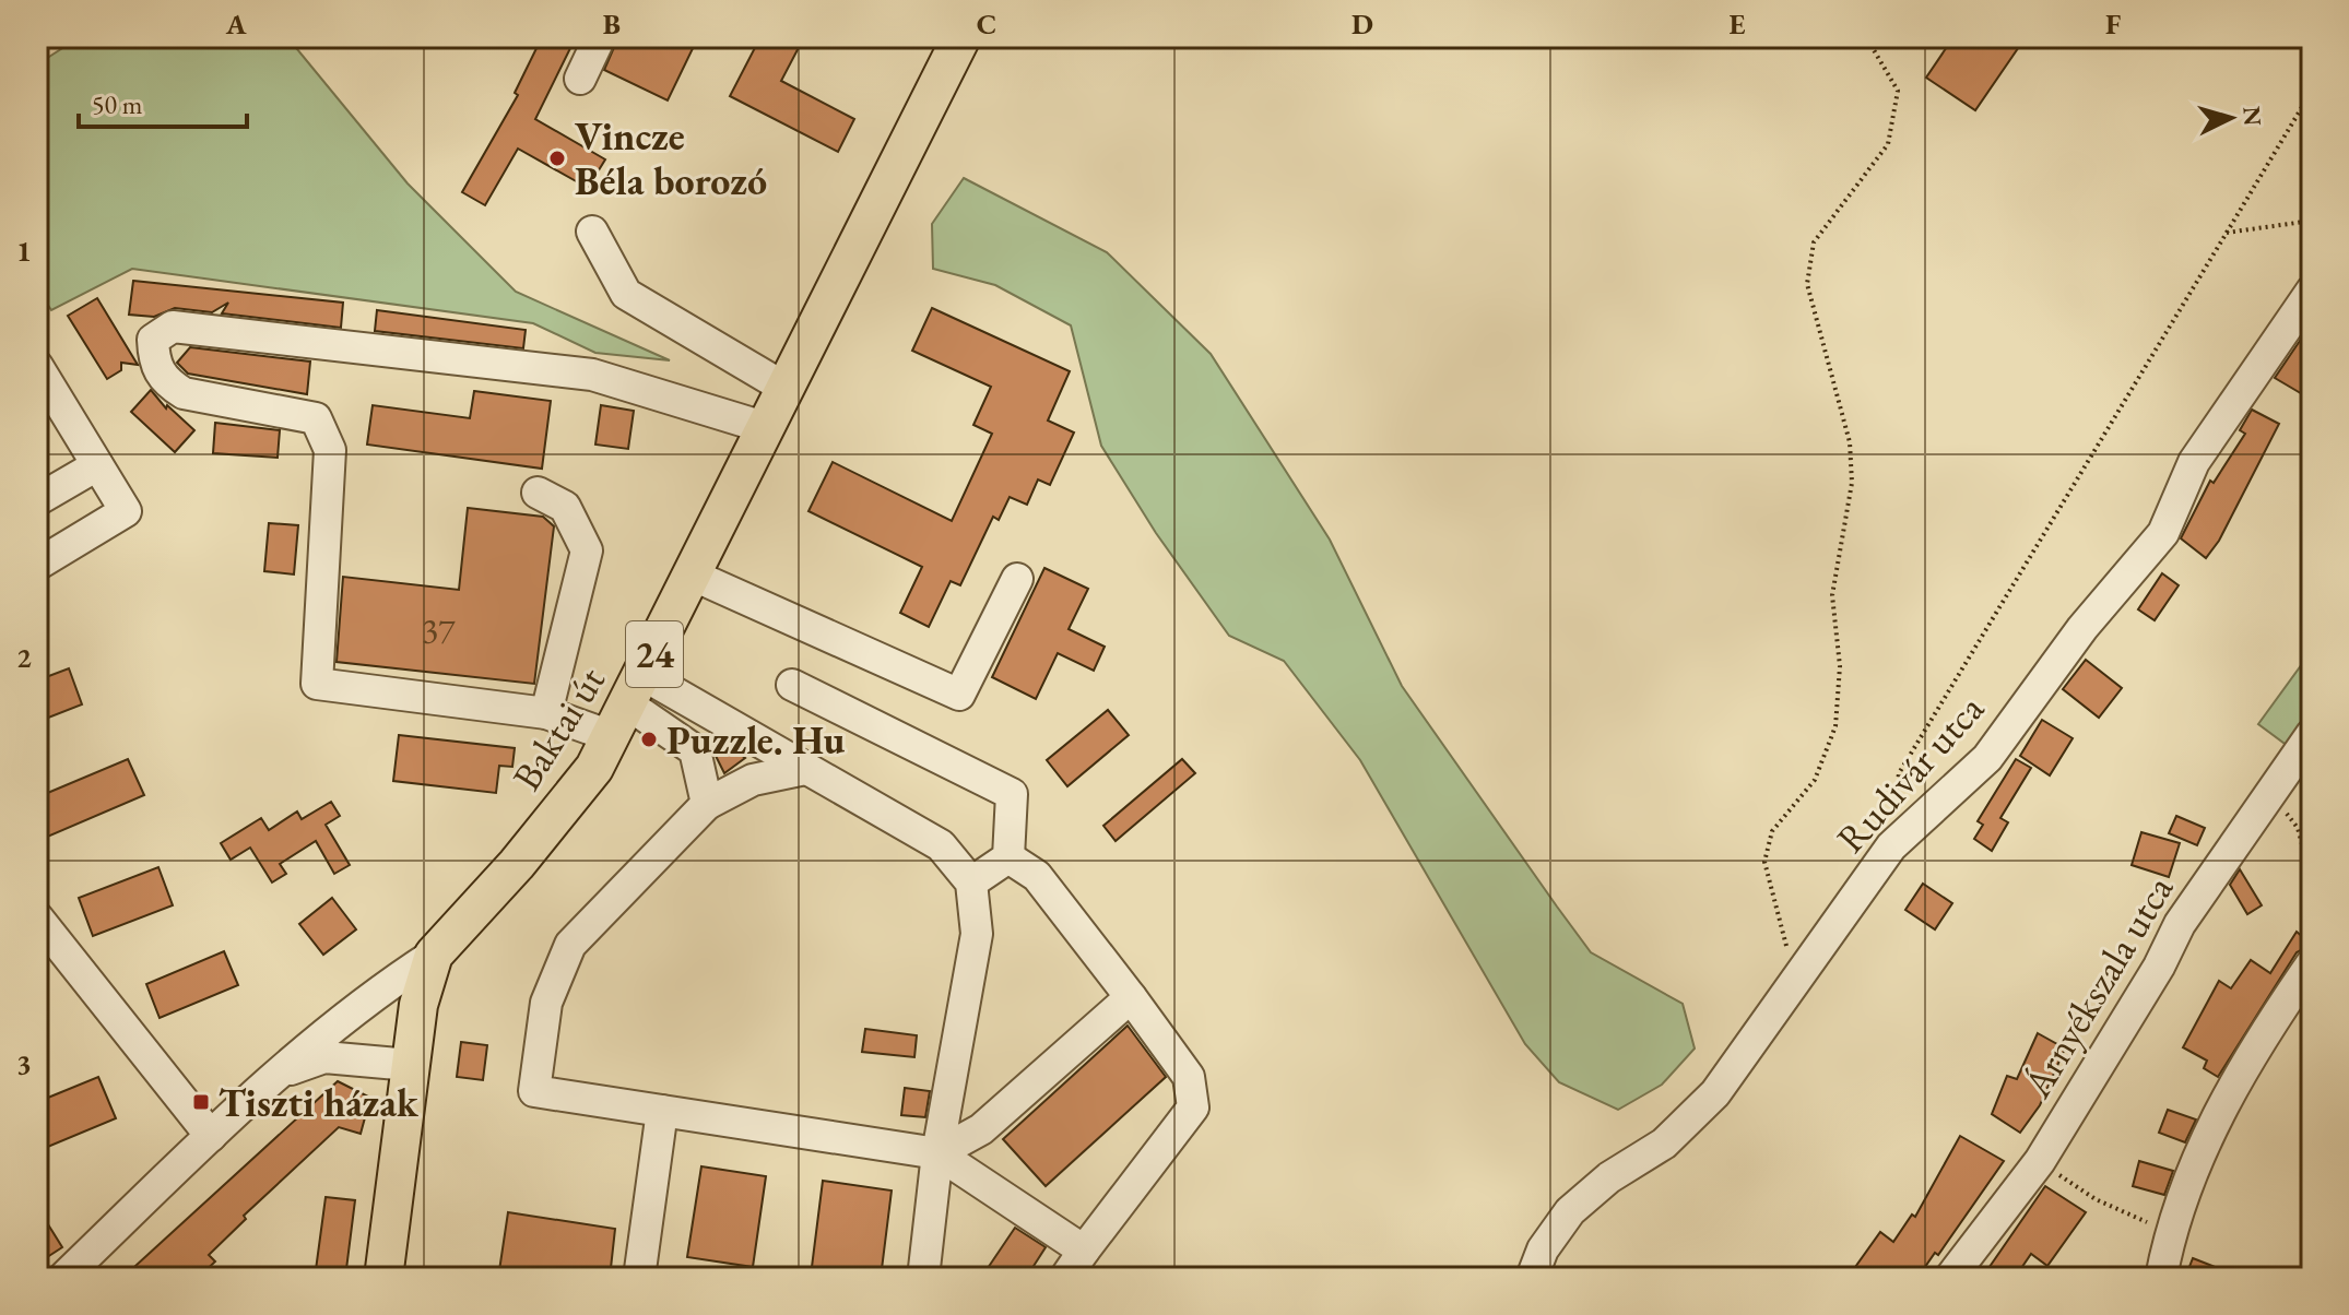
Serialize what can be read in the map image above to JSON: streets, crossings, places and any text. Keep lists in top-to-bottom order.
{
  "streets": {
    "main road": ["24", "Baktai út"],
    "street": ["Rudivár utca", "Árnyékszala utca"]
  },
  "crossings": [
    ["24", "Baktai út"]
  ],
  "places": {
    "other": ["Vincze Béla borozó", "Puzzle. Hu"],
    "transit": ["Tiszti házak"]
  },
  "house_numbers": ["37"],
  "scale_bar": "50 m",
  "north": "right",
  "grid": {
    "columns": [
      "A",
      "B",
      "C",
      "D",
      "E",
      "F"
    ],
    "rows": ["1", "2", "3"]
  }
}
